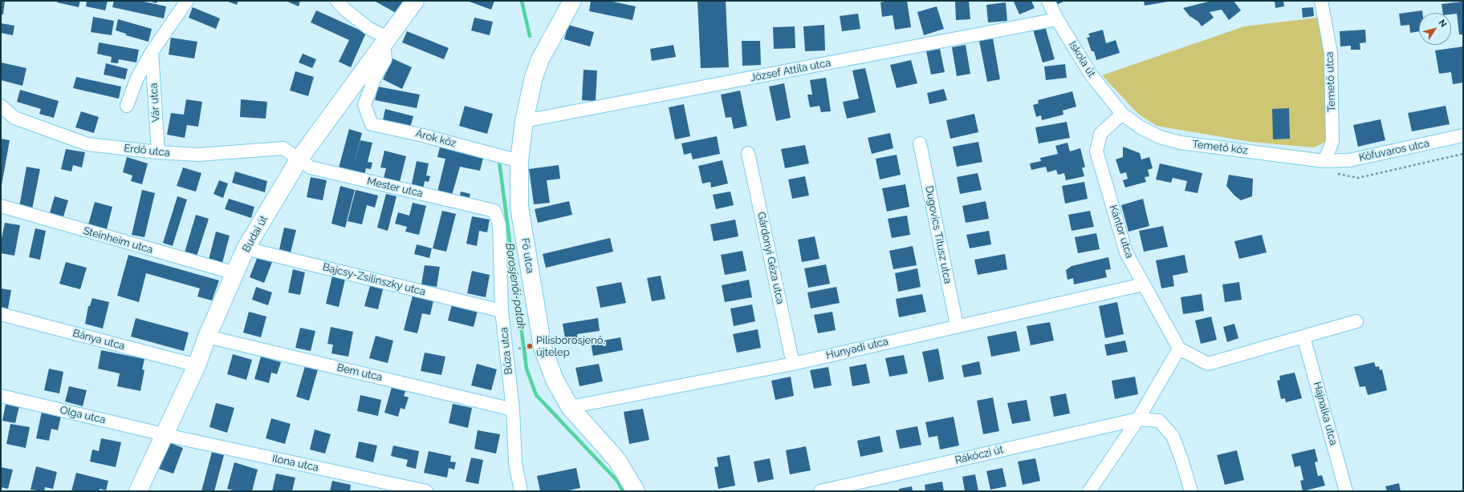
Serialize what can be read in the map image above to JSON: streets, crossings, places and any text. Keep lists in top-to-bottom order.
{
  "streets": {
    "street": [
      "Iskola út",
      "József Attila utca",
      "Temető utca",
      "Vár utca",
      "Árok köz",
      "Temető köz",
      "Erdő utca",
      "Kőfuvaros utca",
      "Mester utca",
      "Kántor utca",
      "Budai út",
      "Dugovics Titusz utca",
      "Steinheim utca",
      "Fő utca",
      "Gárdonyi Géza utca",
      "Bajcsy-Zsilinszky utca",
      "Bánya utca",
      "Hunyadi utca",
      "Búza utca",
      "Bem utca",
      "Hajnalka utca",
      "Olga utca",
      "Rákóczi út",
      "Ilona utca"
    ]
  },
  "crossings": [
    ["Iskola út", "József Attila utca"],
    ["Iskola út", "Temető köz"],
    ["Iskola út", "Kántor utca"],
    ["József Attila utca", "Fő utca"],
    ["Temető utca", "Temető köz"],
    ["Temető utca", "Kőfuvaros utca"],
    ["Vár utca", "Erdő utca"],
    ["Árok köz", "Budai út"],
    ["Árok köz", "Fő utca"],
    ["Temető köz", "Kőfuvaros utca"],
    ["Temető köz", "Kántor utca"],
    ["Erdő utca", "Mester utca"],
    ["Erdő utca", "Budai út"],
    ["Mester utca", "Budai út"],
    ["Mester utca", "Búza utca"],
    ["Kántor utca", "Hunyadi utca"],
    ["Budai út", "Steinheim utca"],
    ["Budai út", "Bajcsy-Zsilinszky utca"],
    ["Budai út", "Bánya utca"],
    ["Budai út", "Bem utca"],
    ["Budai út", "Olga utca"],
    ["Budai út", "Ilona utca"],
    ["Dugovics Titusz utca", "Hunyadi utca"],
    ["Fő utca", "Hunyadi utca"],
    ["Gárdonyi Géza utca", "Hunyadi utca"],
    ["Bajcsy-Zsilinszky utca", "Búza utca"],
    ["Búza utca", "Bem utca"],
    ["Olga utca", "Ilona utca"]
  ],
  "water": ["Borosjenői-patak"],
  "places": ["Pilisborosjenő, újtelep"],
  "north": "top right"
}
